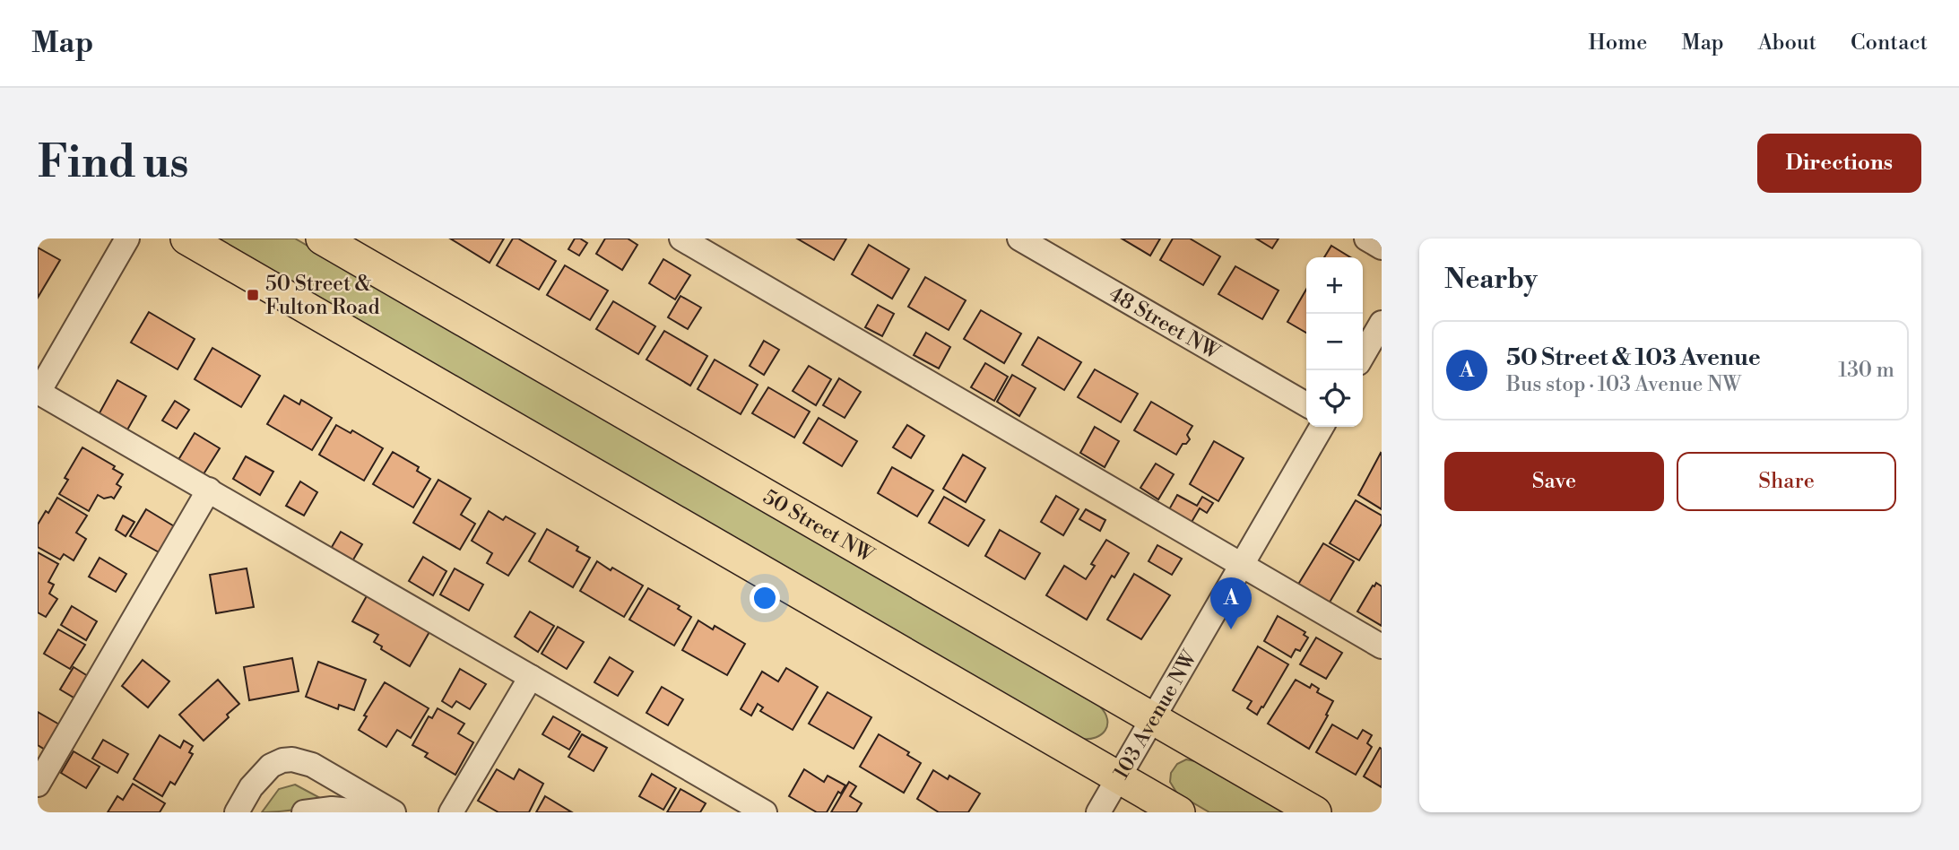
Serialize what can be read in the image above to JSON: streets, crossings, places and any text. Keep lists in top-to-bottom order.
{
  "streets": {
    "main road": ["50 Street NW"],
    "street": ["48 Street NW", "103 Avenue NW"]
  },
  "crossings": [
    ["50 Street NW", "103 Avenue NW"]
  ],
  "places": {
    "transit": ["50 Street & Fulton Road"]
  },
  "page": {
    "header": "Map",
    "nav": [
      "Home",
      "Map",
      "About",
      "Contact"
    ],
    "buttons": [
      "Directions",
      ["Save", "Share"]
    ],
    "title": "Find us",
    "heading": "Nearby",
    "map_buttons": ["+", "−"],
    "list": [
      {
        "mark": "A",
        "name": "50 Street & 103 Avenue",
        "note": "Bus stop · 103 Avenue NW",
        "value": "130 m"
      }
    ],
    "pins": "A"
  }
}
